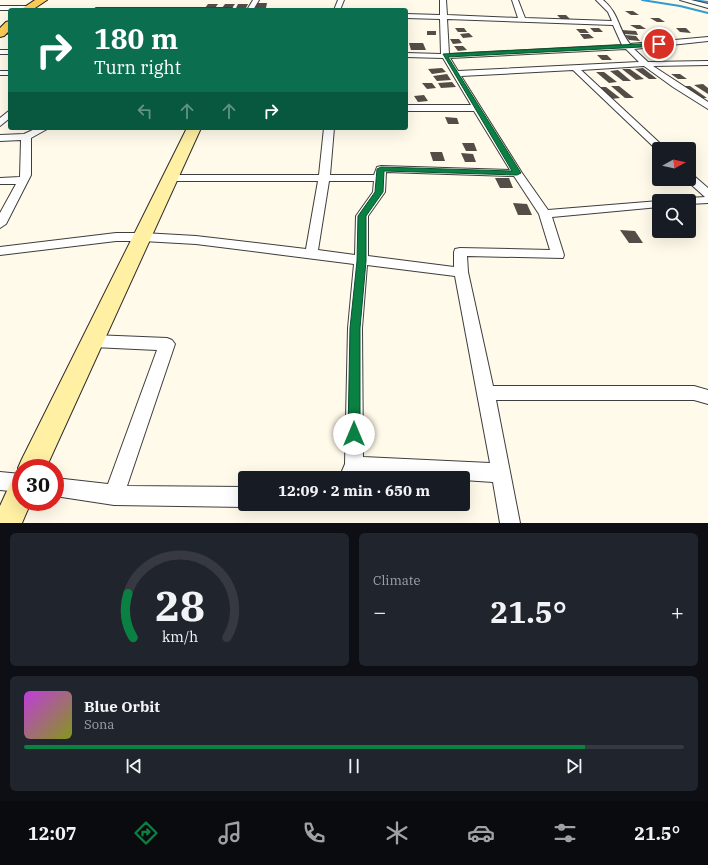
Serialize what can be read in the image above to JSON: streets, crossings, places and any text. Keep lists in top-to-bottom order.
{
  "north": "right",
  "page": {
    "turn": ["180 m", "Turn right"],
    "limit": "30",
    "trip": "12:09 · 2 min · 650 m",
    "tile": "Climate",
    "heat": ["−", "21.5°", "+"],
    "song": ["Blue Orbit", "Sona"],
    "tabs": ["12:07", "21.5°"],
    "gauge": ["28", "km/h"]
  }
}
